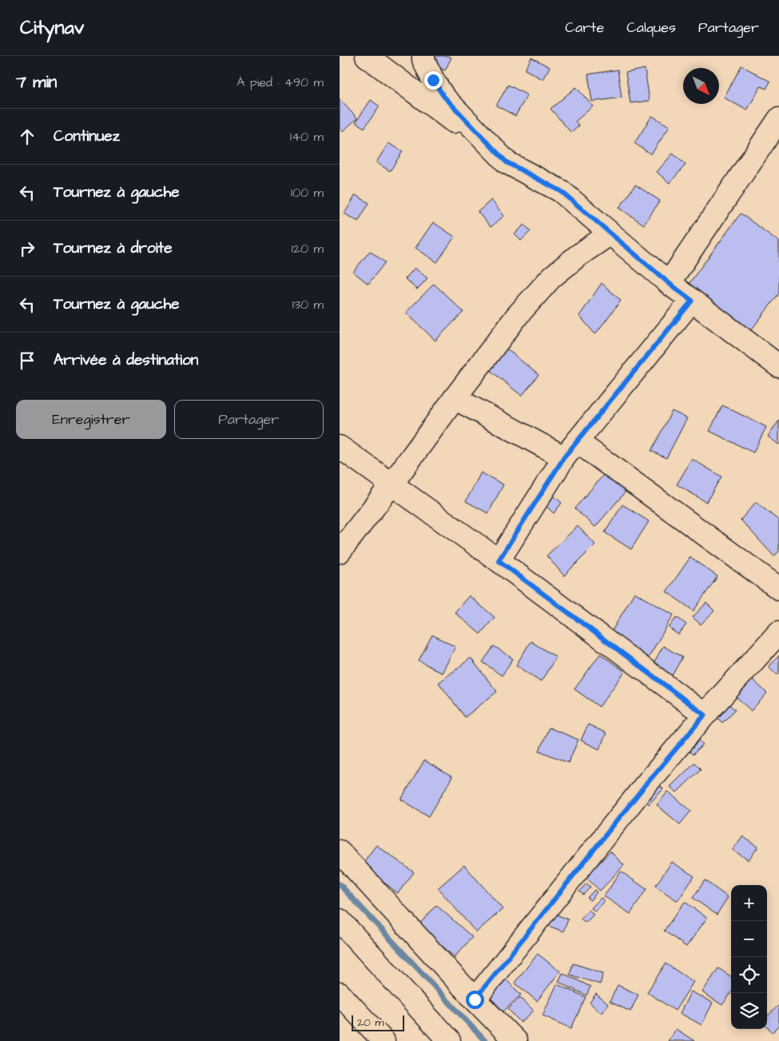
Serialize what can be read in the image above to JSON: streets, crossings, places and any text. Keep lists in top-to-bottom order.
{
  "scale_bar": "20 m",
  "north": "bottom right",
  "page": {
    "header": "Citynav",
    "nav": ["Carte", "Calques", "Partager"],
    "heading": ["7 min", "À pied · 490 m"],
    "list": [
      ["Continuez", "140 m"],
      ["Tournez à gauche", "100 m"],
      ["Tournez à droite", "120 m"],
      ["Tournez à gauche", "130 m"],
      "Arrivée à destination"
    ],
    "buttons": ["Enregistrer", "Partager"],
    "map_buttons": ["+", "−"],
    "scale": "20 m"
  }
}
